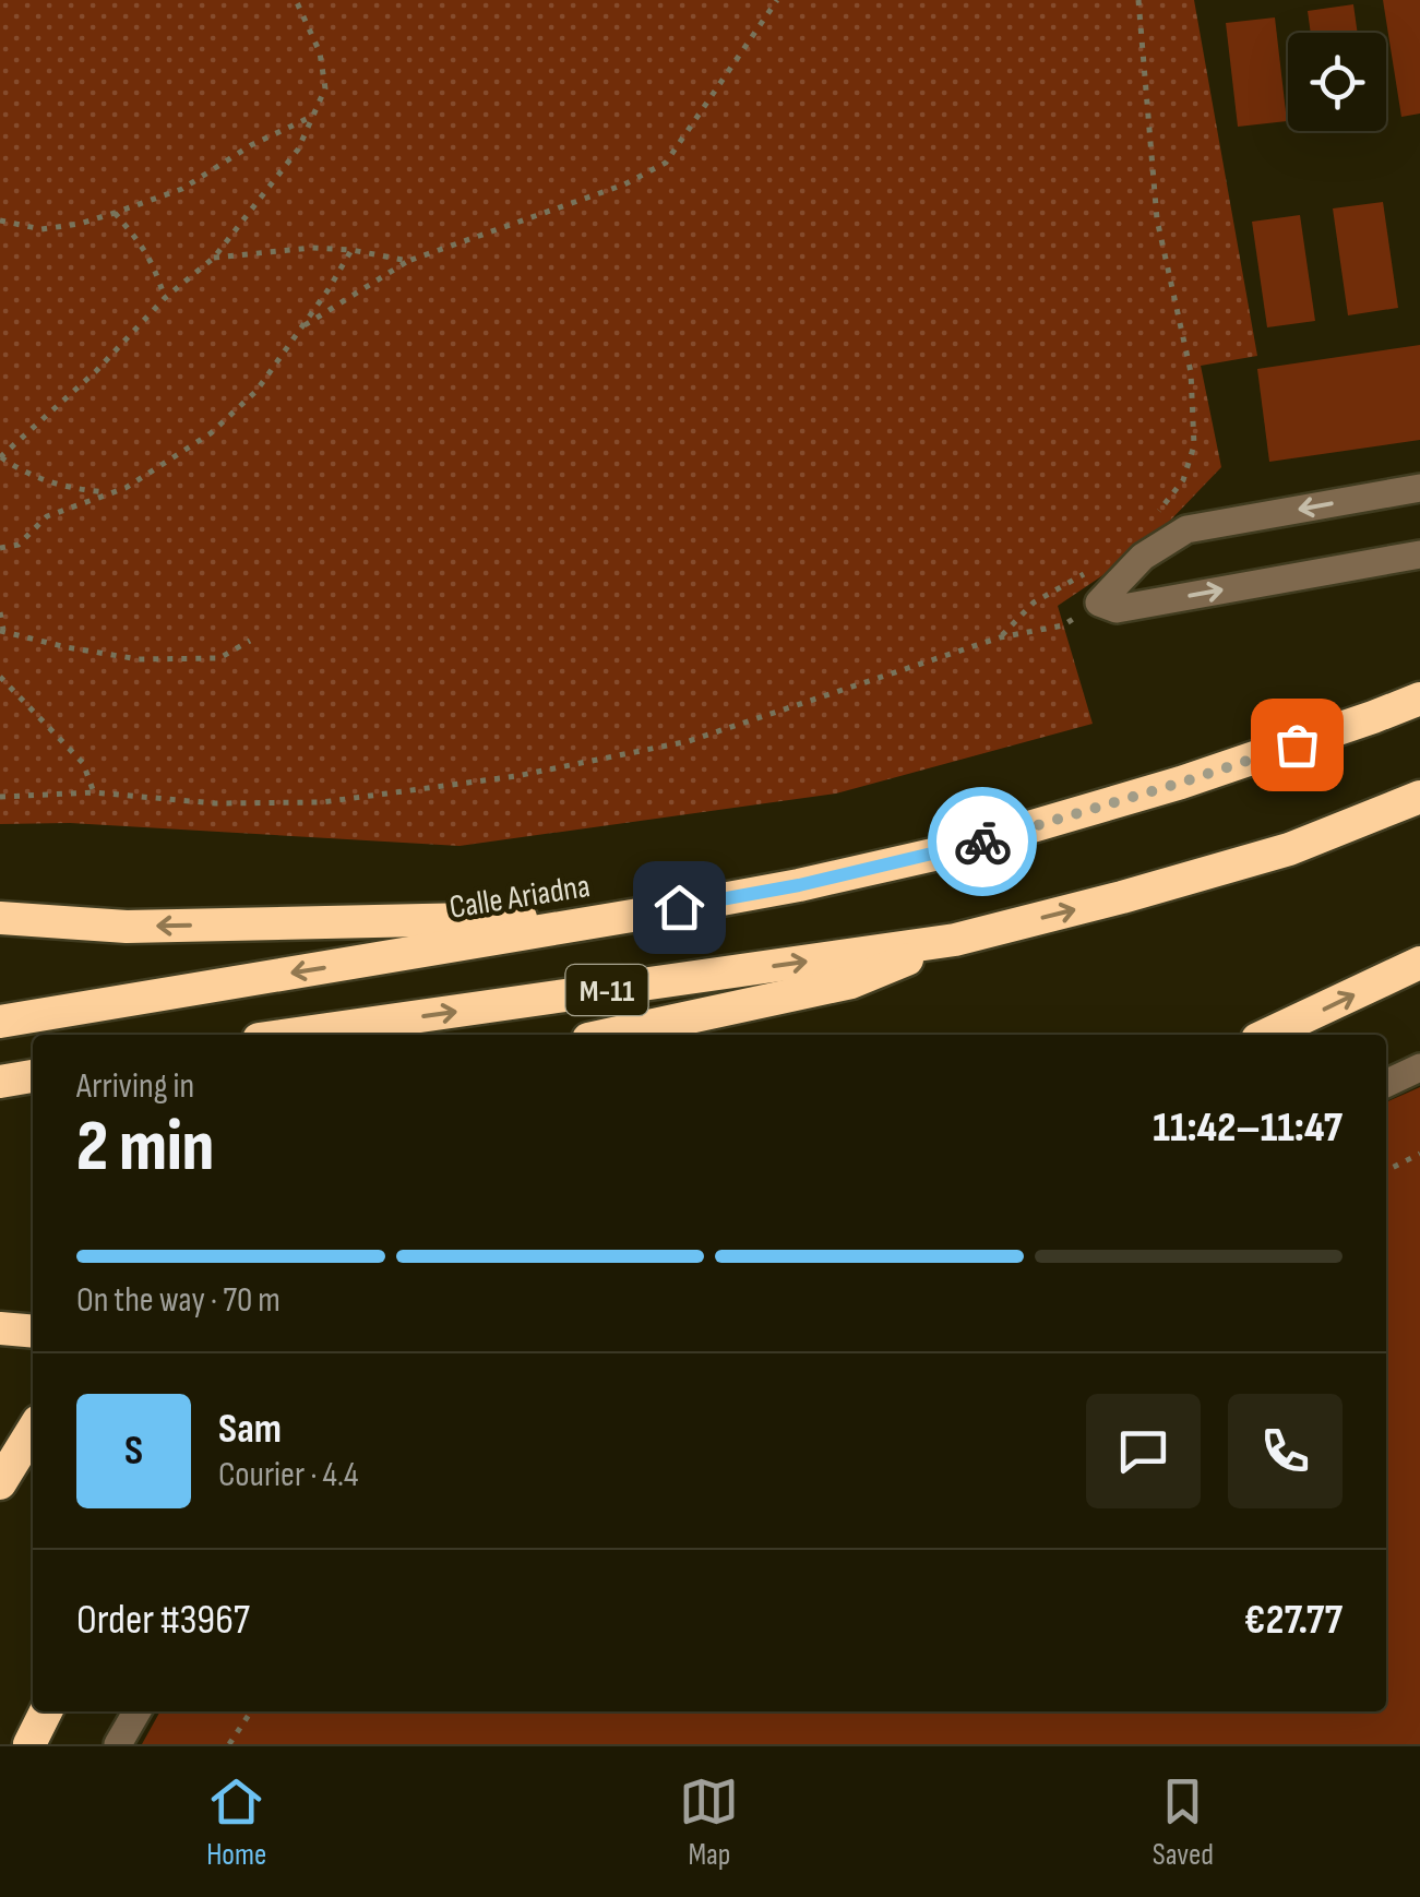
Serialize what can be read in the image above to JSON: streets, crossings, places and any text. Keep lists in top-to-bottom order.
{
  "streets": {
    "highway": ["Calle Ariadna", "M-11"]
  },
  "page": {
    "heading": ["2 min", "Arriving in", "11:42–11:47"],
    "panel": [
      "Sam",
      "Courier · 4.4",
      "Order #3967",
      "€27.77"
    ],
    "bar": "On the way · 70 m",
    "round": "S",
    "tabs": ["Home", "Map", "Saved"]
  }
}
